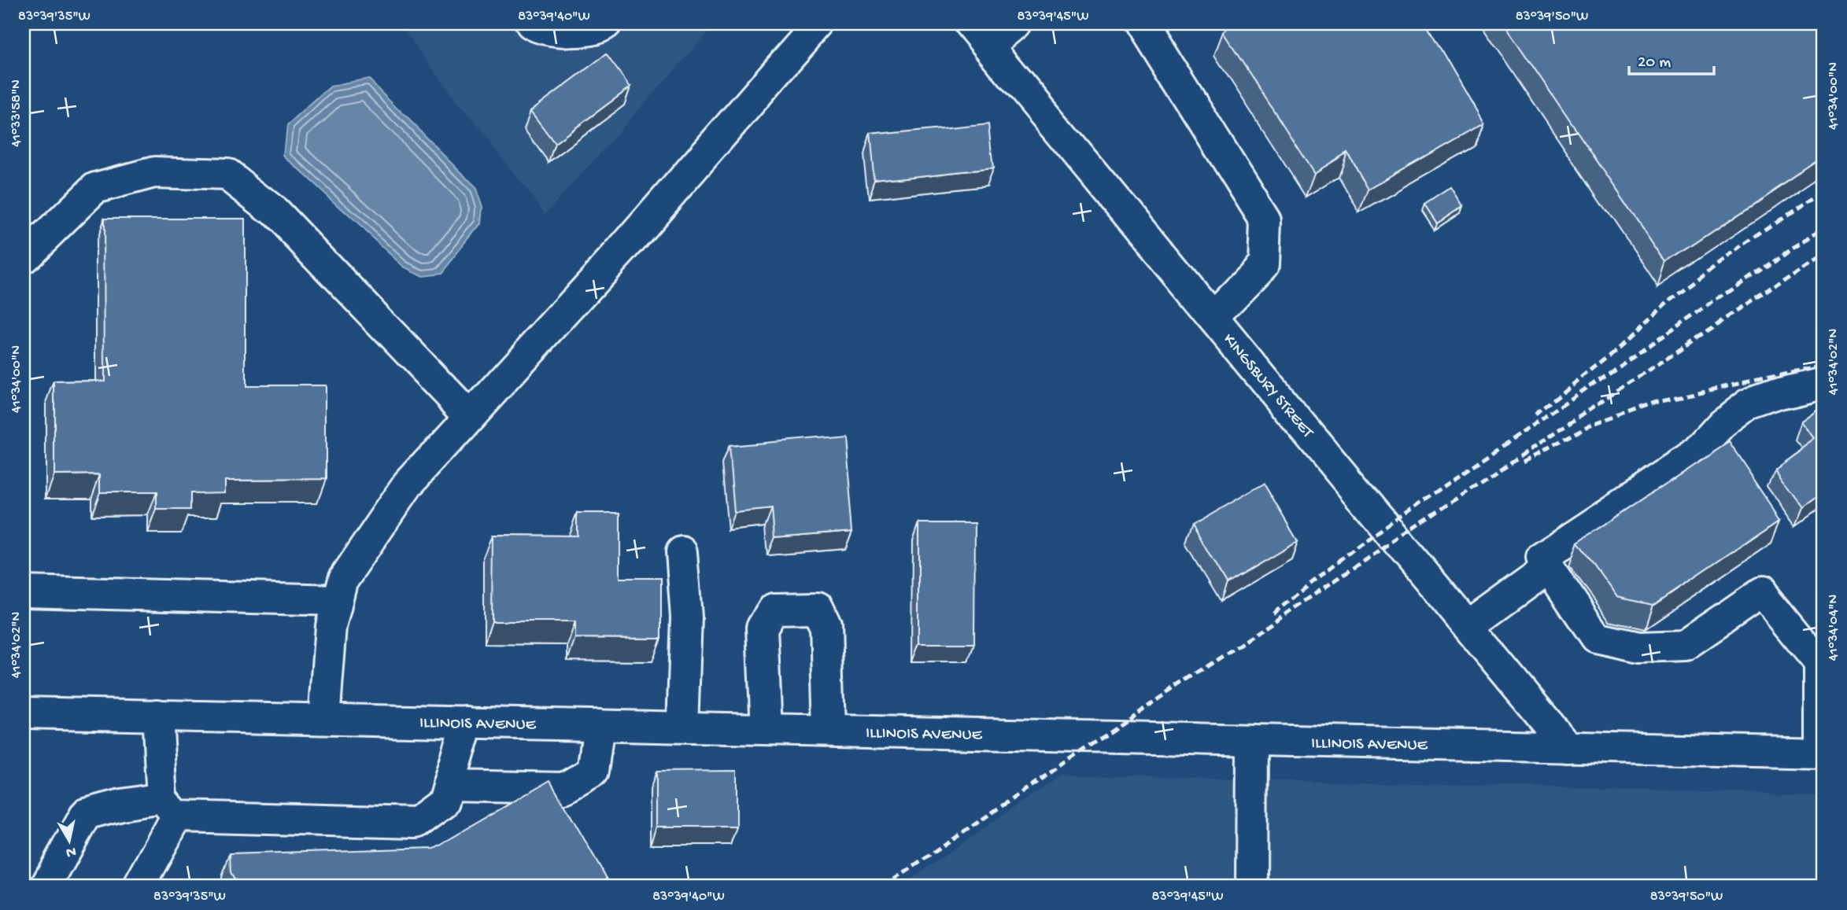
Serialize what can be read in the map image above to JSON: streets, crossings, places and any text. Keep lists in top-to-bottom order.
{
  "streets": {
    "main road": ["KINGSBURY STREET", "ILLINOIS AVENUE"]
  },
  "crossings": [
    ["KINGSBURY STREET", "ILLINOIS AVENUE"]
  ],
  "scale_bar": "20 m",
  "north": "bottom",
  "coordinates": [
    "83°39'35\"W",
    "83°39'40\"W",
    "83°39'45\"W",
    "83°39'50\"W",
    "41°34'00\"N",
    "41°33'58\"N",
    "41°34'02\"N",
    "41°34'04\"N"
  ]
}
